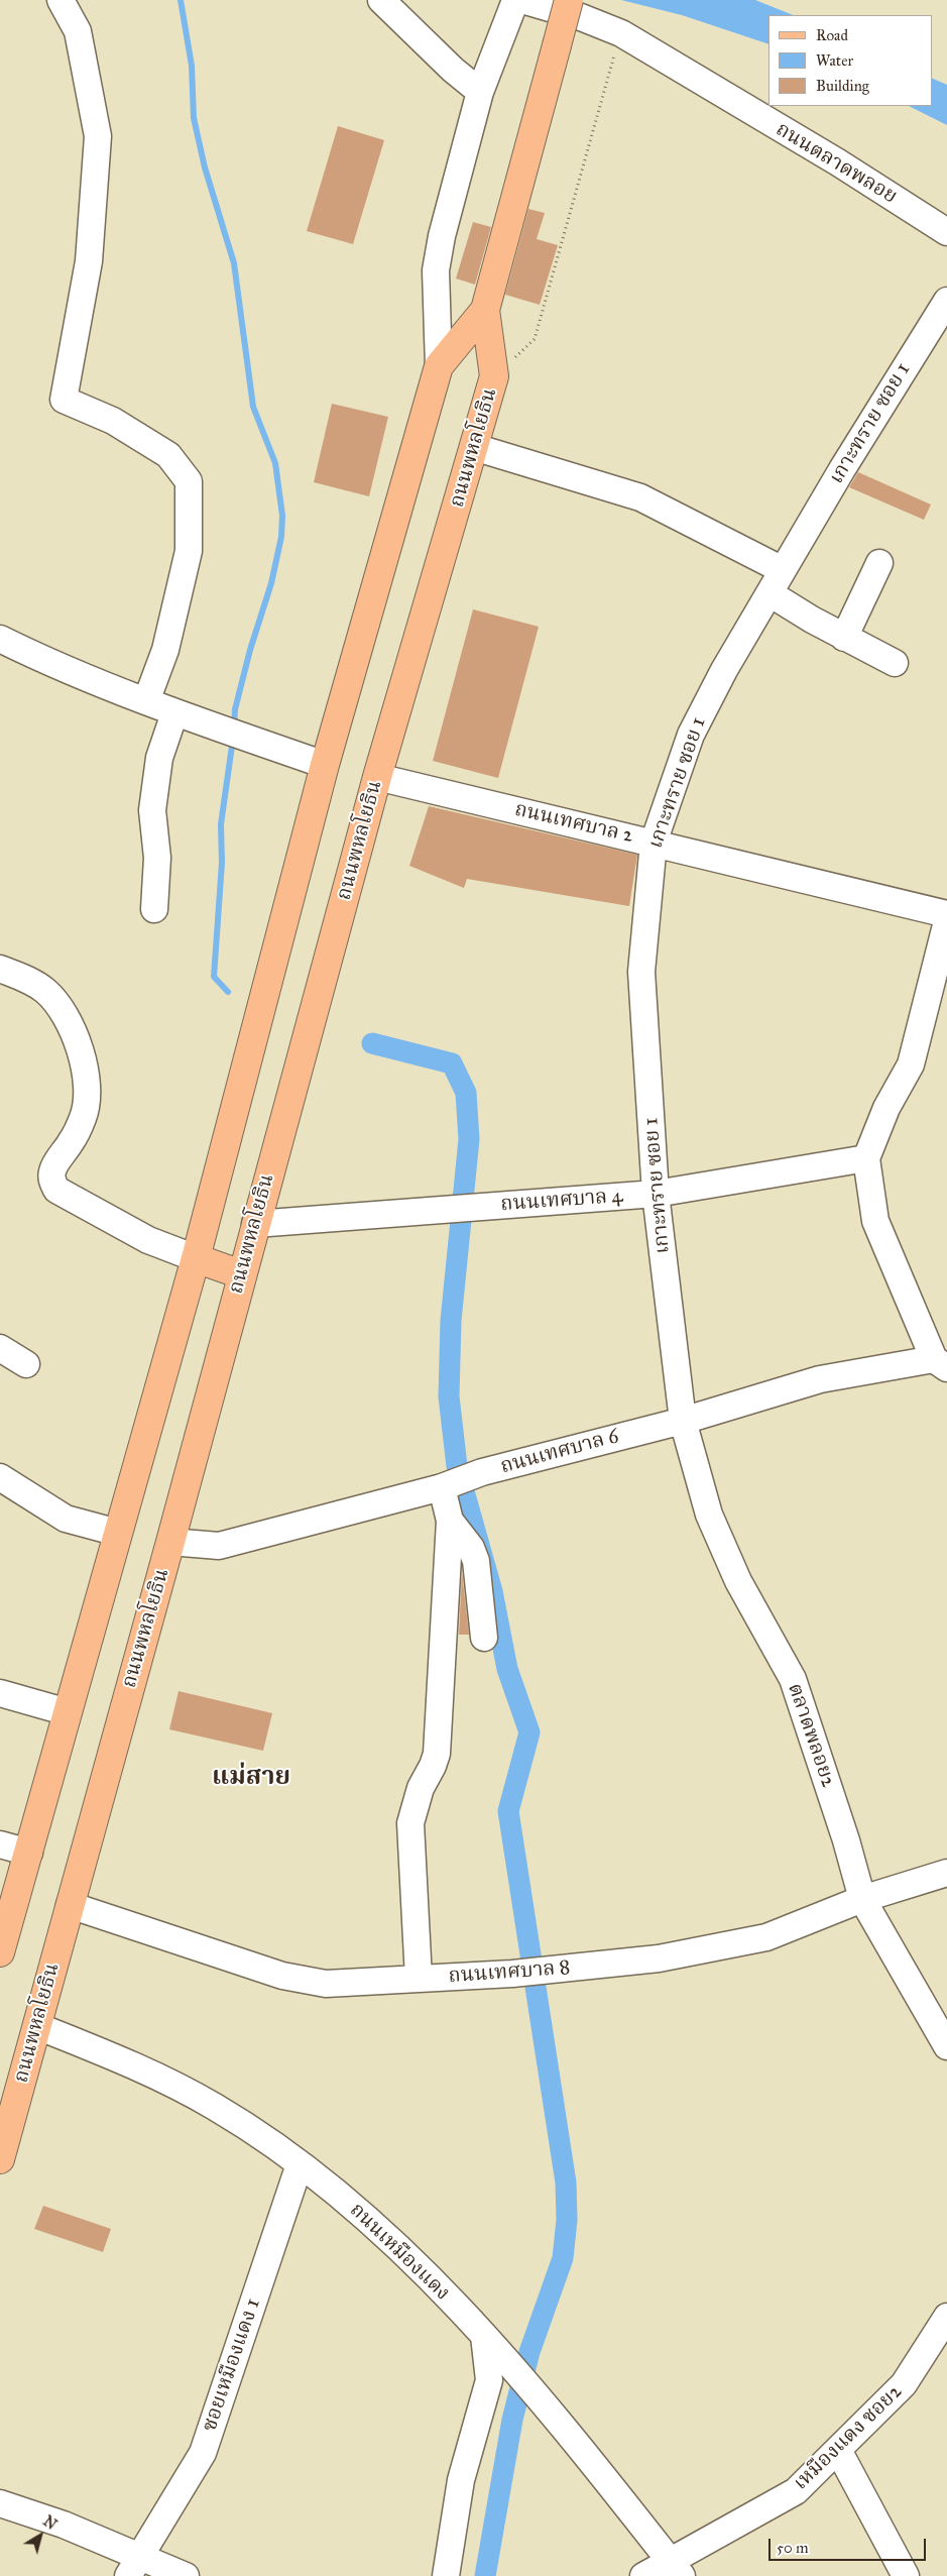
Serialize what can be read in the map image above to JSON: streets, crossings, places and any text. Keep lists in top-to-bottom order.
{
  "streets": {
    "main road": ["ถนนพหลโยธิน"],
    "street": [
      "ถนนตลาดพลอย",
      "เกาะทราย ซอย 1",
      "ถนนเทศบาล 2",
      "ถนนเทศบาล 4",
      "ถนนเทศบาล 6",
      "ตลาดพลอย2",
      "ถนนเทศบาล 8",
      "ถนนเหมืองแดง",
      "ซอยเหมืองแดง 1",
      "เหมืองแดง ซอย2"
    ]
  },
  "crossings": [
    ["เกาะทราย ซอย 1", "ถนนเทศบาล 2"],
    ["เกาะทราย ซอย 1", "ถนนเทศบาล 4"],
    ["เกาะทราย ซอย 1", "ถนนเทศบาล 6"],
    ["เกาะทราย ซอย 1", "ตลาดพลอย2"],
    ["ถนนพหลโยธิน", "ถนนเทศบาล 2"],
    ["ถนนพหลโยธิน", "ถนนเทศบาล 4"],
    ["ถนนพหลโยธิน", "ถนนเทศบาล 6"],
    ["ถนนพหลโยธิน", "ถนนเทศบาล 8"],
    ["ถนนพหลโยธิน", "ถนนเหมืองแดง"],
    ["ถนนเทศบาล 6", "ตลาดพลอย2"],
    ["ตลาดพลอย2", "ถนนเทศบาล 8"],
    ["ถนนเหมืองแดง", "ซอยเหมืองแดง 1"],
    ["ถนนเหมืองแดง", "เหมืองแดง ซอย2"]
  ],
  "districts": ["แม่สาย"],
  "legend": ["Road", "Water", "Building"],
  "scale_bar": "50 m",
  "north": "top right"
}
